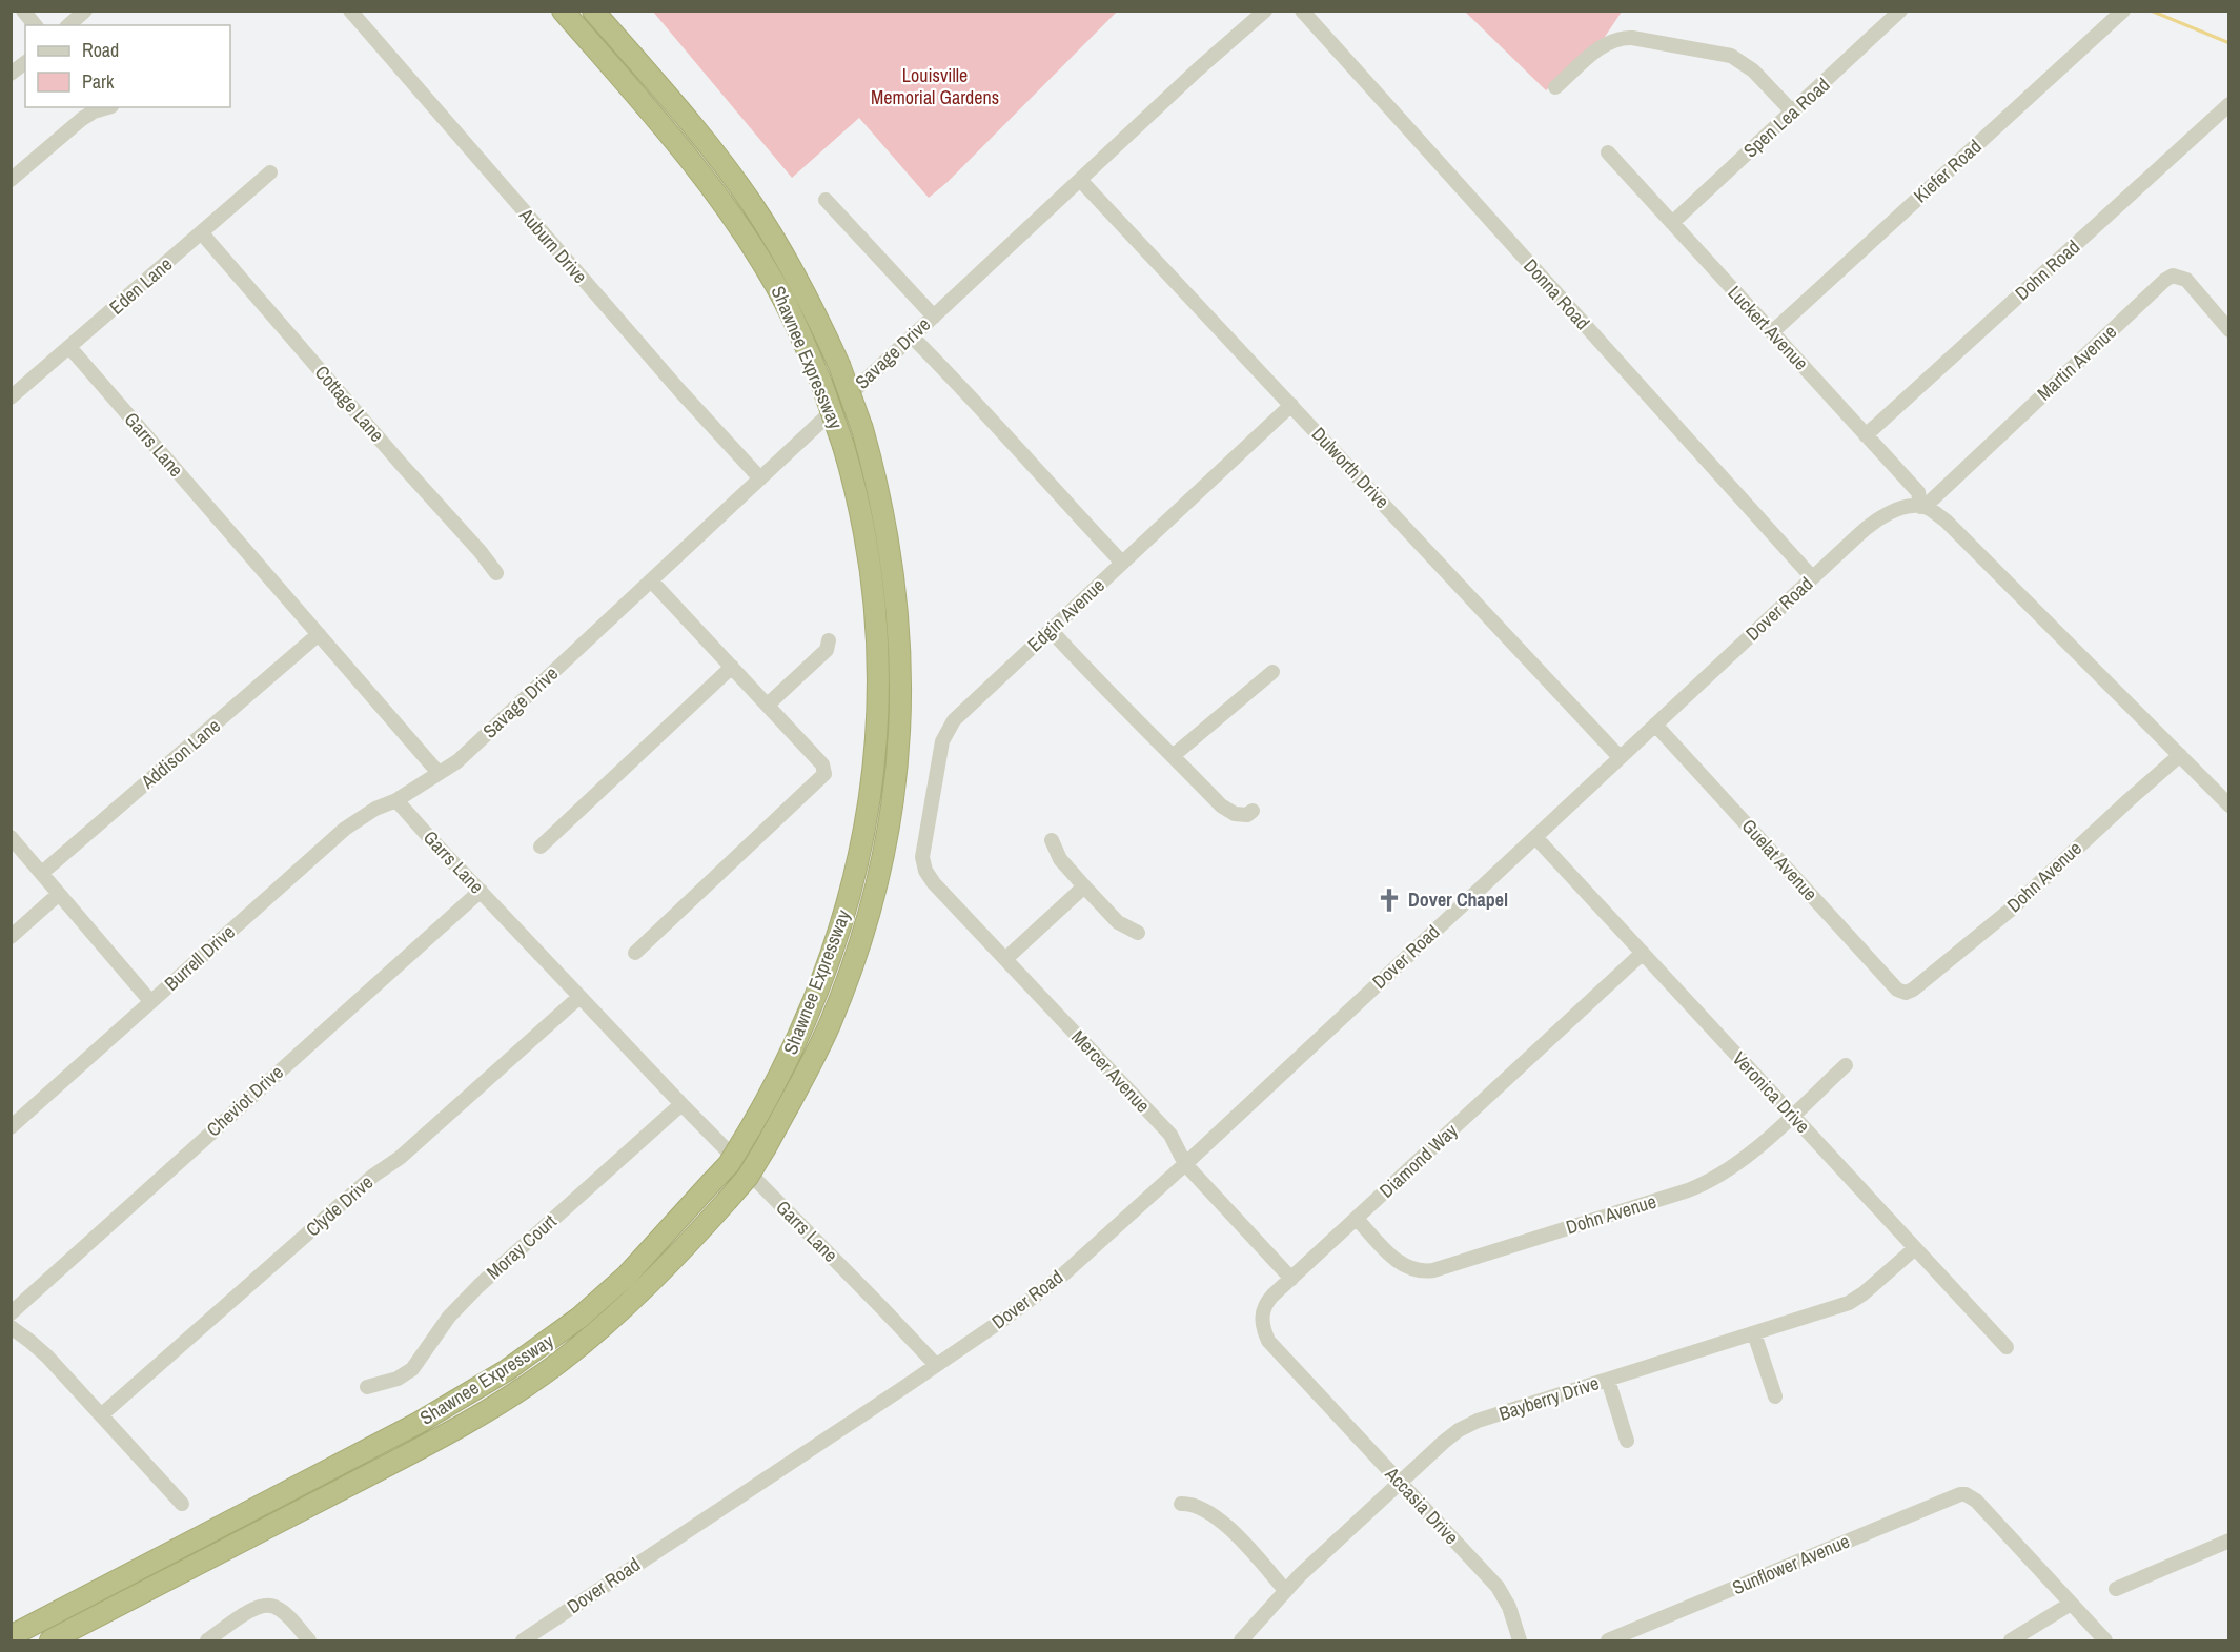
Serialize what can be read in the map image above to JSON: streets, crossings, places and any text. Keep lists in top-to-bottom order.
{
  "streets": {
    "highway": ["Shawnee Expressway"],
    "street": [
      "Spen Lea Road",
      "Kiefer Road",
      "Auburn Drive",
      "Dohn Road",
      "Eden Lane",
      "Donna Road",
      "Luckert Avenue",
      "Savage Drive",
      "Martin Avenue",
      "Cottage Lane",
      "Garrs Lane",
      "Dulworth Drive",
      "Dover Road",
      "Edgin Avenue",
      "Addison Lane",
      "Guelat Avenue",
      "Dohn Avenue",
      "Burrell Drive",
      "Mercer Avenue",
      "Veronica Drive",
      "Cheviot Drive",
      "Diamond Way",
      "Clyde Drive",
      "Moray Court",
      "Bayberry Drive",
      "Accasia Drive",
      "Sunflower Avenue"
    ]
  },
  "crossings": [
    ["Spen Lea Road", "Luckert Avenue"],
    ["Kiefer Road", "Luckert Avenue"],
    ["Auburn Drive", "Savage Drive"],
    ["Dohn Road", "Luckert Avenue"],
    ["Eden Lane", "Cottage Lane"],
    ["Eden Lane", "Garrs Lane"],
    ["Donna Road", "Dover Road"],
    ["Luckert Avenue", "Martin Avenue"],
    ["Luckert Avenue", "Dover Road"],
    ["Savage Drive", "Garrs Lane"],
    ["Savage Drive", "Dulworth Drive"],
    ["Martin Avenue", "Dover Road"],
    ["Garrs Lane", "Dover Road"],
    ["Garrs Lane", "Addison Lane"],
    ["Garrs Lane", "Burrell Drive"],
    ["Garrs Lane", "Cheviot Drive"],
    ["Garrs Lane", "Clyde Drive"],
    ["Garrs Lane", "Moray Court"],
    ["Dulworth Drive", "Dover Road"],
    ["Dulworth Drive", "Edgin Avenue"],
    ["Dover Road", "Guelat Avenue"],
    ["Dover Road", "Mercer Avenue"],
    ["Dover Road", "Veronica Drive"],
    ["Edgin Avenue", "Mercer Avenue"],
    ["Guelat Avenue", "Dohn Avenue"],
    ["Dohn Avenue", "Veronica Drive"],
    ["Dohn Avenue", "Diamond Way"],
    ["Mercer Avenue", "Diamond Way"],
    ["Veronica Drive", "Diamond Way"],
    ["Veronica Drive", "Bayberry Drive"],
    ["Diamond Way", "Accasia Drive"],
    ["Bayberry Drive", "Accasia Drive"]
  ],
  "parks": ["Louisville Memorial Gardens"],
  "places": {
    "church": ["Dover Chapel"]
  },
  "legend": ["Road", "Park"]
}
